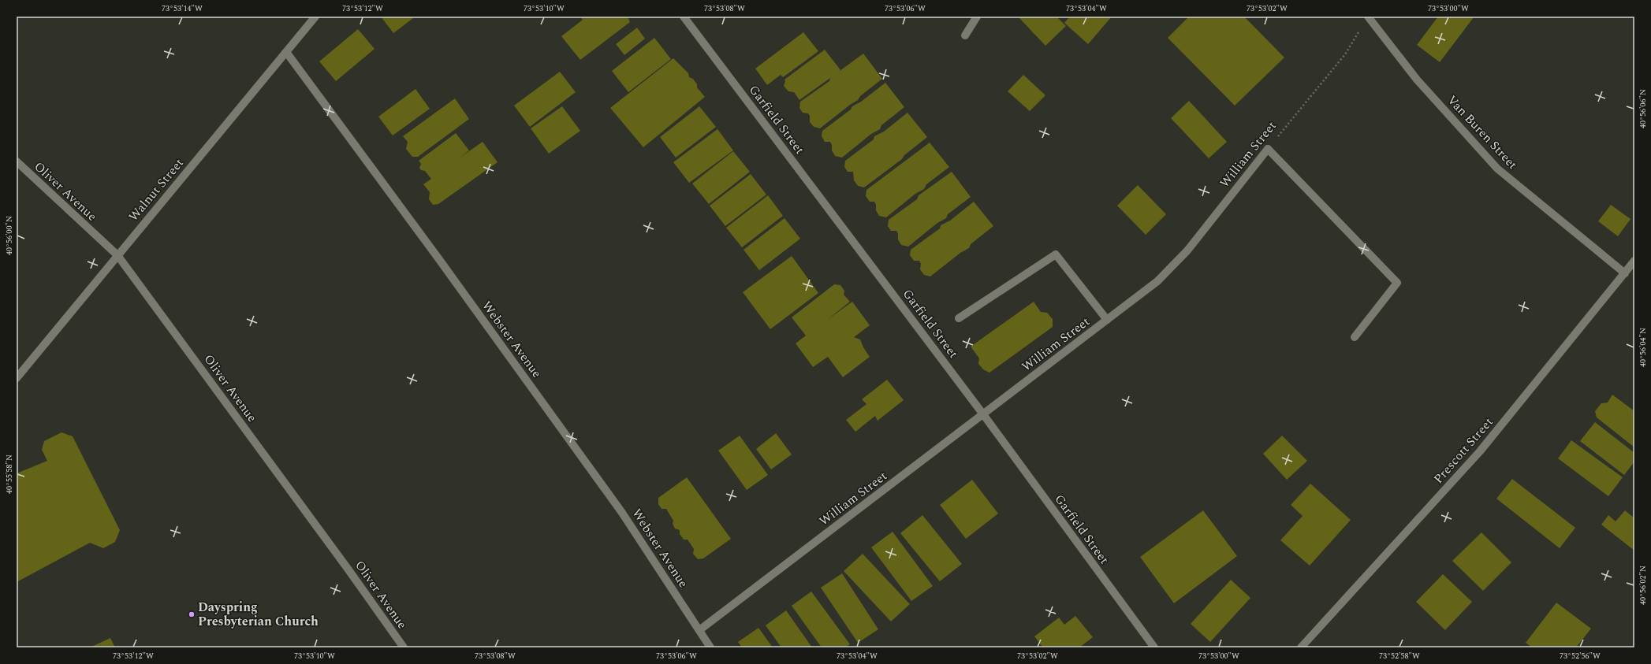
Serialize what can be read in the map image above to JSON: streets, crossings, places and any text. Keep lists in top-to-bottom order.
{
  "streets": {
    "street": [
      "Garfield Street",
      "Van Buren Street",
      "William Street",
      "Walnut Street",
      "Oliver Avenue",
      "Webster Avenue",
      "Prescott Street"
    ]
  },
  "crossings": [
    ["Garfield Street", "William Street"],
    ["Van Buren Street", "William Street"],
    ["Van Buren Street", "Prescott Street"],
    ["William Street", "Webster Avenue"],
    ["Walnut Street", "Oliver Avenue"],
    ["Walnut Street", "Webster Avenue"]
  ],
  "places": ["Dayspring Presbyterian Church"],
  "coordinates": [
    "73°53'14\"W",
    "73°53'12\"W",
    "73°53'10\"W",
    "73°53'08\"W",
    "73°53'06\"W",
    "73°53'04\"W",
    "73°53'02\"W",
    "73°53'00\"W",
    "40°56'06\"N",
    "40°56'00\"N",
    "40°56'04\"N",
    "40°55'58\"N",
    "40°56'02\"N",
    "73°52'58\"W",
    "73°52'56\"W"
  ]
}
